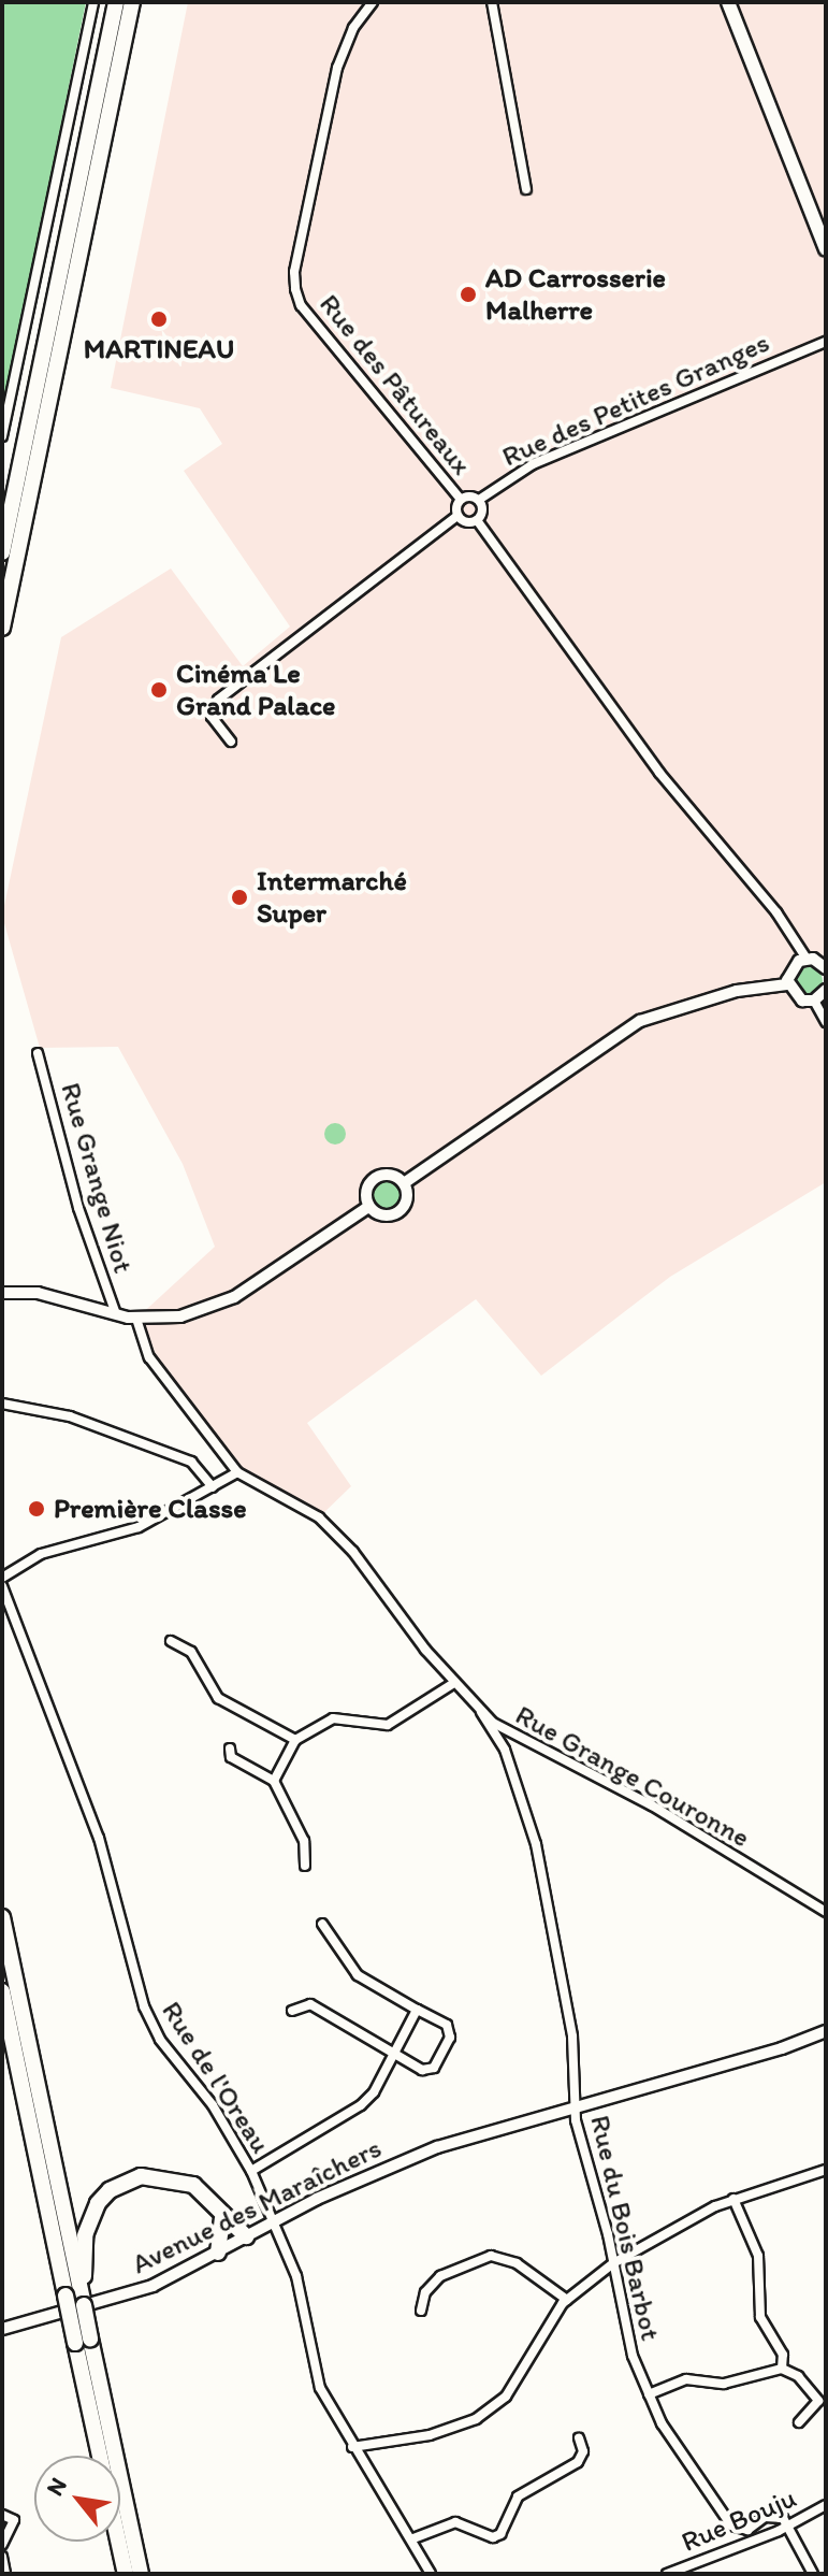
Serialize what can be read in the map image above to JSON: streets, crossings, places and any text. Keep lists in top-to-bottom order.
{
  "streets": {
    "street": [
      "Rue des Pâtureaux",
      "Rue des Petites Granges",
      "Rue Grange Niot",
      "Rue Grange Couronne",
      "Rue de l'Oreau",
      "Avenue des Maraîchers",
      "Rue du Bois Barbot",
      "Rue Bouju"
    ]
  },
  "crossings": [
    ["Rue des Pâtureaux", "Rue des Petites Granges"],
    ["Rue Grange Couronne", "Rue du Bois Barbot"],
    ["Rue de l'Oreau", "Avenue des Maraîchers"],
    ["Avenue des Maraîchers", "Rue du Bois Barbot"],
    ["Rue du Bois Barbot", "Rue Bouju"]
  ],
  "places": [
    "AD Carrosserie Malherre",
    "MARTINEAU",
    "Cinéma Le Grand Palace",
    "Intermarché Super",
    "Première Classe"
  ],
  "north": "top left"
}
